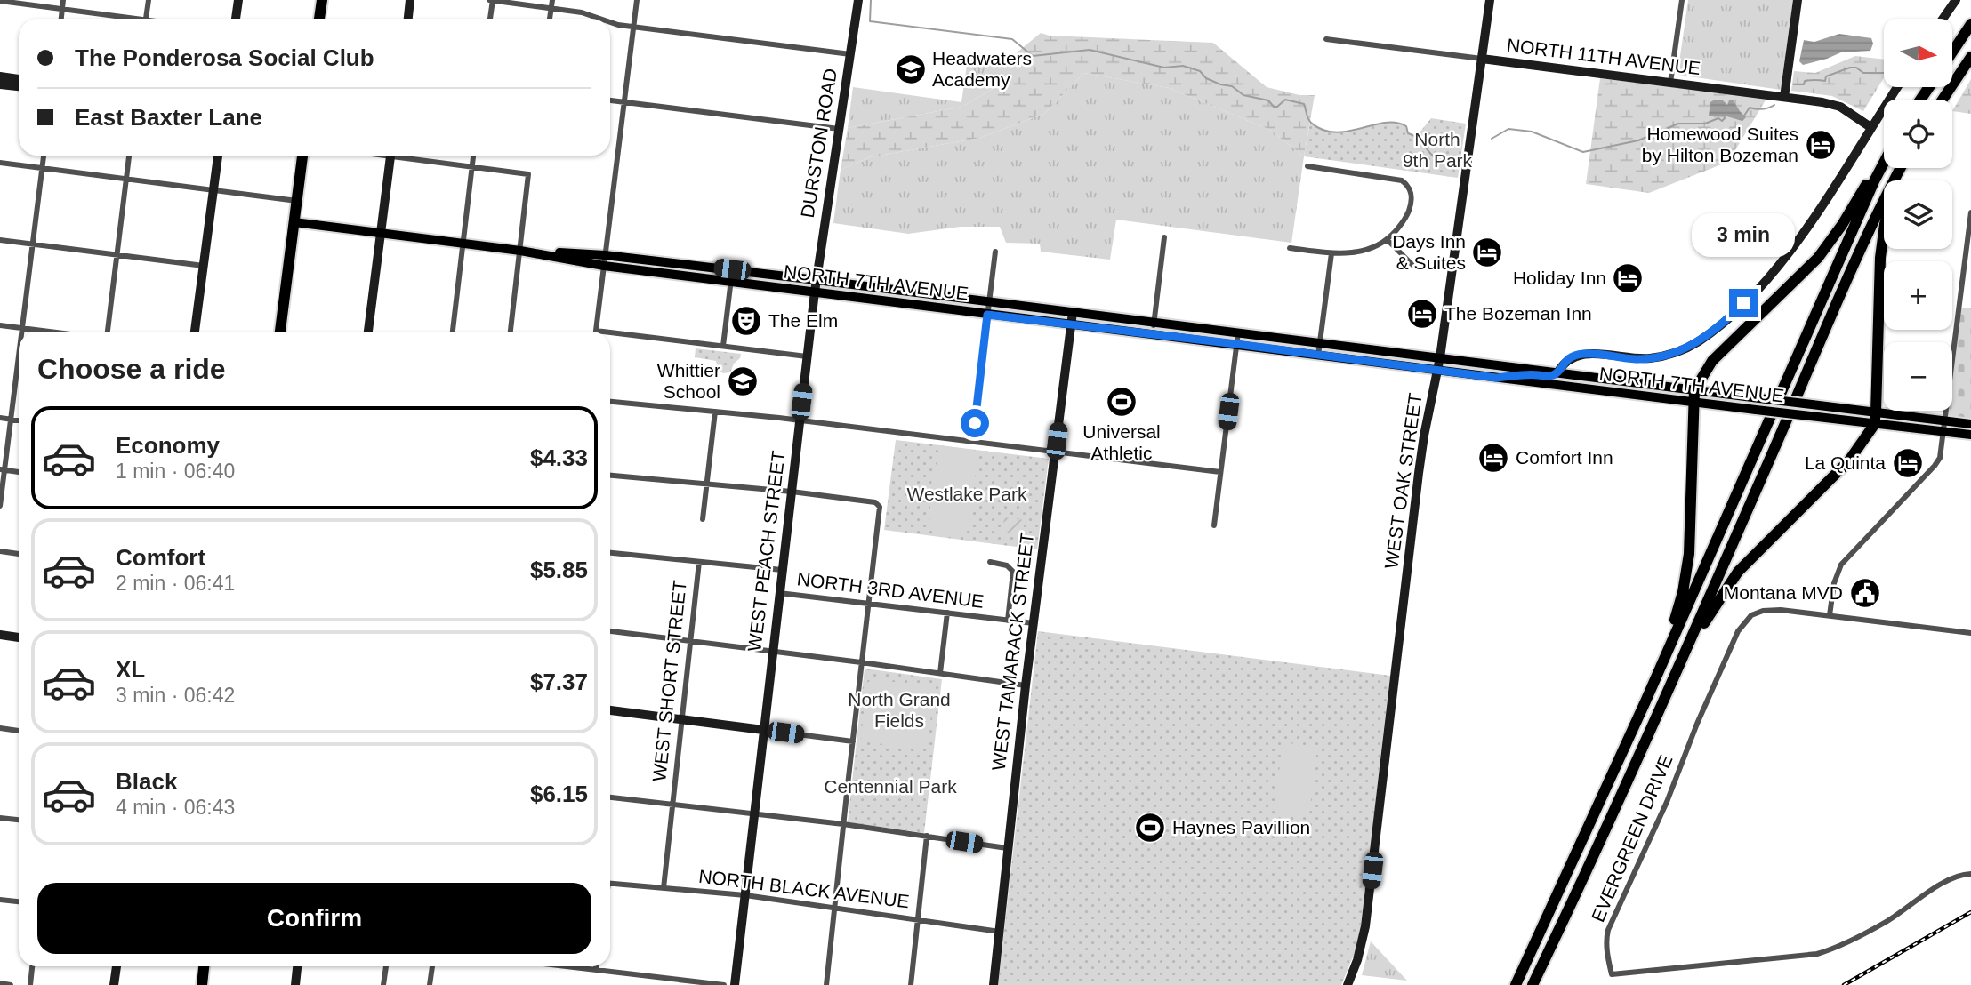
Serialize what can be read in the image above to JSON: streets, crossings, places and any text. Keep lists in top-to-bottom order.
{
  "streets": {
    "main road": ["NORTH 7TH AVENUE"],
    "street": [
      "NORTH 11TH AVENUE",
      "DURSTON ROAD",
      "WEST OAK STREET",
      "WEST PEACH STREET",
      "NORTH 3RD AVENUE",
      "WEST TAMARACK STREET",
      "WEST SHORT STREET",
      "EVERGREEN DRIVE",
      "NORTH BLACK AVENUE"
    ]
  },
  "crossings": [
    ["NORTH 11TH AVENUE", "WEST OAK STREET"],
    ["DURSTON ROAD", "NORTH 7TH AVENUE"],
    ["DURSTON ROAD", "WEST PEACH STREET"],
    ["NORTH 7TH AVENUE", "WEST OAK STREET"],
    ["NORTH 7TH AVENUE", "WEST PEACH STREET"],
    ["NORTH 7TH AVENUE", "WEST TAMARACK STREET"],
    ["WEST PEACH STREET", "NORTH 3RD AVENUE"],
    ["WEST PEACH STREET", "NORTH BLACK AVENUE"],
    ["NORTH 3RD AVENUE", "WEST TAMARACK STREET"],
    ["NORTH 3RD AVENUE", "WEST SHORT STREET"],
    ["WEST TAMARACK STREET", "NORTH BLACK AVENUE"],
    ["WEST SHORT STREET", "NORTH BLACK AVENUE"]
  ],
  "parks": [
    "North 9th Park",
    "Westlake Park",
    "North Grand Fields",
    "Centennial Park"
  ],
  "places": {
    "school or university": ["Headwaters Academy", "Whittier School"],
    "hotel": [
      "Homewood Suites by Hilton Bozeman",
      "Days Inn & Suites",
      "Holiday Inn",
      "The Bozeman Inn",
      "Comfort Inn",
      "La Quinta"
    ],
    "theatre": ["The Elm"],
    "sports": ["Universal Athletic", "Haynes Pavillion"],
    "public building": ["Montana MVD"]
  },
  "north": "right",
  "page": {
    "map_buttons": ["+", "−"],
    "banner": ["The Ponderosa Social Club", "East Baxter Lane"],
    "bubble": "3 min",
    "heading": "Choose a ride",
    "list": [
      {
        "name": "Economy",
        "note": "1 min · 06:40",
        "value": "$4.33"
      },
      {
        "name": "Comfort",
        "note": "2 min · 06:41",
        "value": "$5.85"
      },
      {
        "name": "XL",
        "note": "3 min · 06:42",
        "value": "$7.37"
      },
      {
        "name": "Black",
        "note": "4 min · 06:43",
        "value": "$6.15"
      }
    ],
    "buttons": "Confirm"
  }
}
